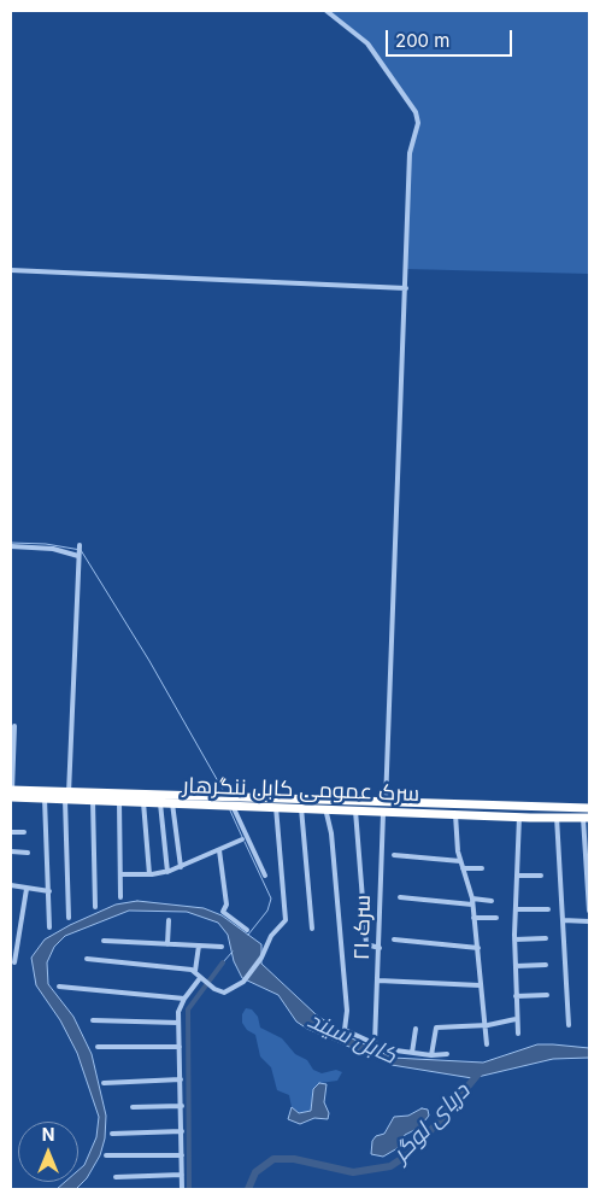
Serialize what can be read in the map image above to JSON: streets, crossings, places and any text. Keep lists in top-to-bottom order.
{
  "streets": {
    "highway": ["سرک عمومی کابل ننگرهار"],
    "street": ["سرک ۲۱"]
  },
  "crossings": [
    ["سرک عمومی کابل ننگرهار", "سرک ۲۱"]
  ],
  "water": ["کابل سيند", "دریای لوگر"],
  "scale_bar": "200 m",
  "north": "top"
}
